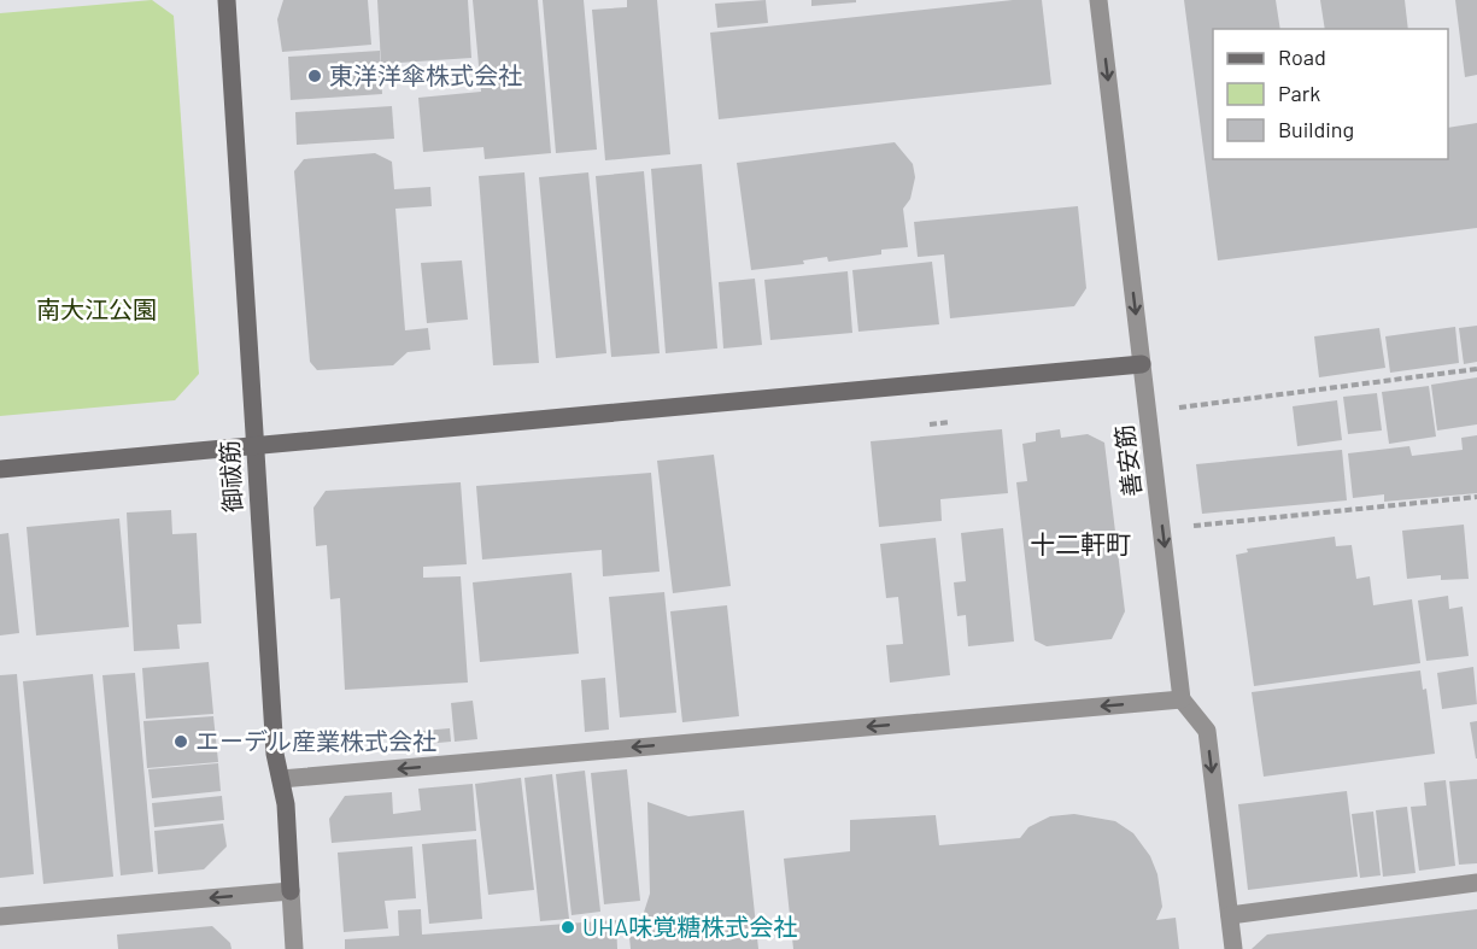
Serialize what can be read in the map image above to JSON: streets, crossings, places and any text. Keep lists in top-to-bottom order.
{
  "streets": {
    "street": ["善安筋", "御祓筋"]
  },
  "one_way": ["善安筋"],
  "districts": ["十二軒町"],
  "parks": ["南大江公園"],
  "places": ["東洋洋傘株式会社", "エーデル産業株式会社", "UHA味覚糖株式会社"],
  "legend": ["Road", "Park", "Building"]
}
